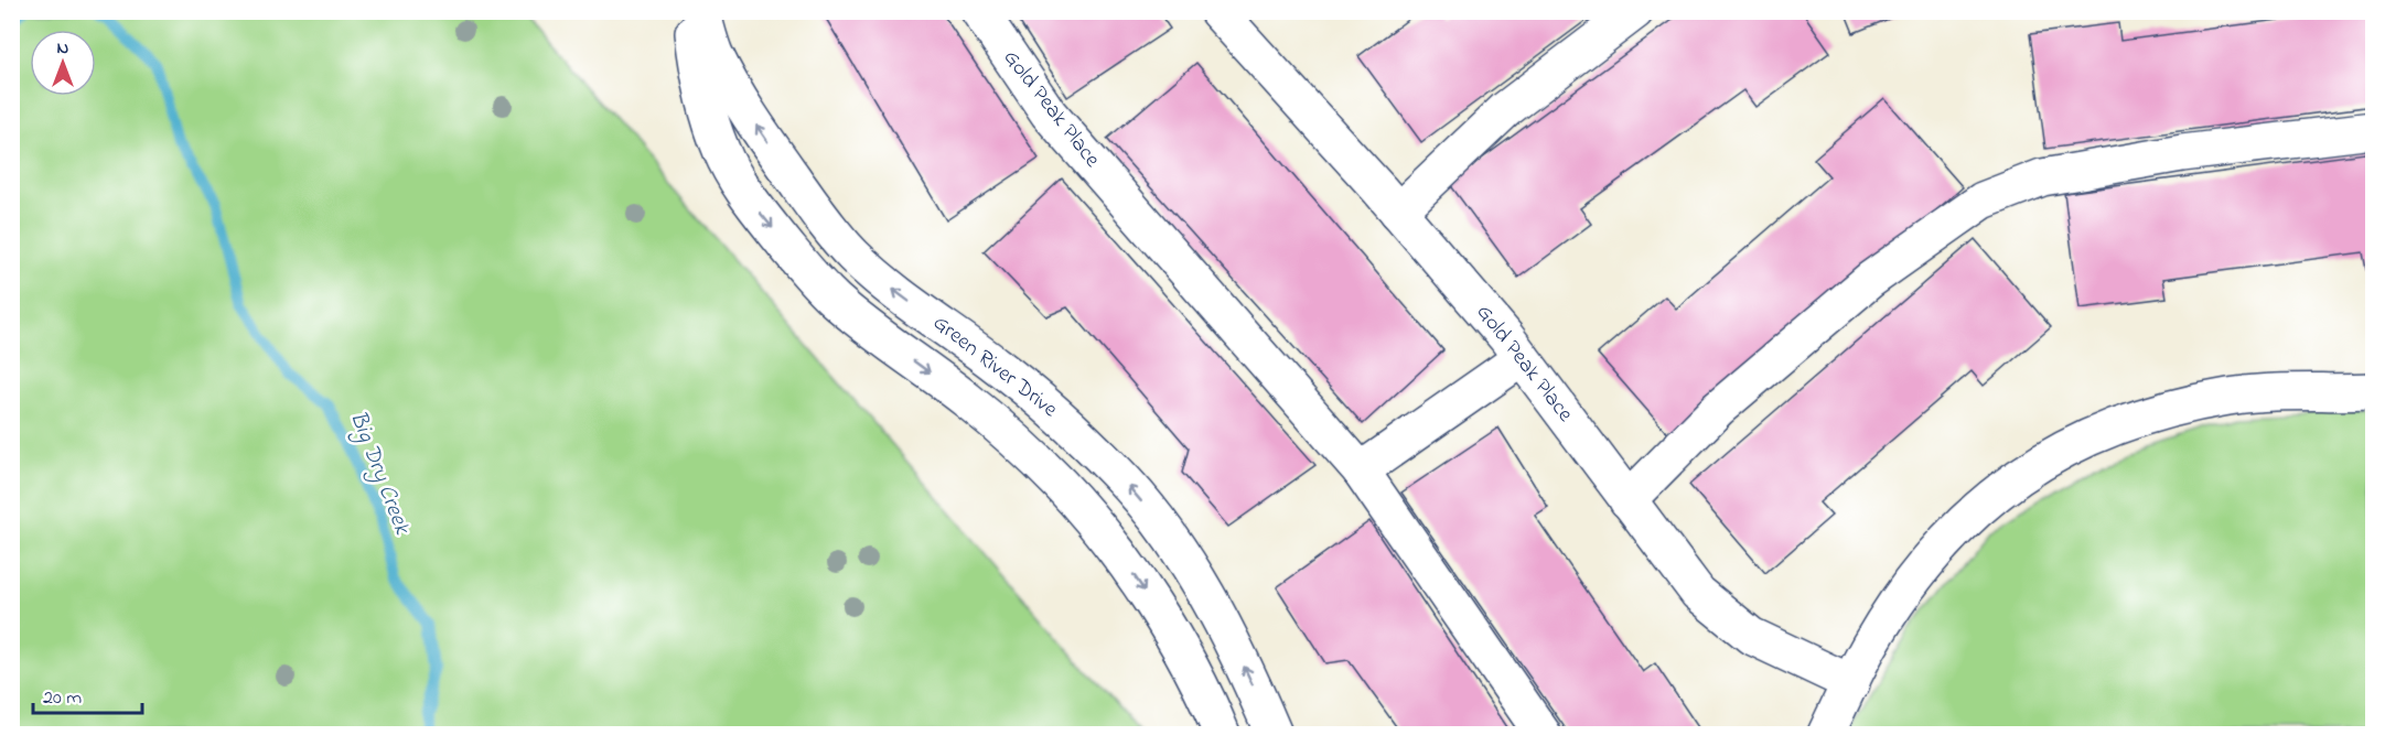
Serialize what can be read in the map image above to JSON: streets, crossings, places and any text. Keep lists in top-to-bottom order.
{
  "streets": {
    "street": ["Gold Peak Place", "Green River Drive"]
  },
  "water": ["Big Dry Creek"],
  "scale_bar": "20 m",
  "north": "top"
}
